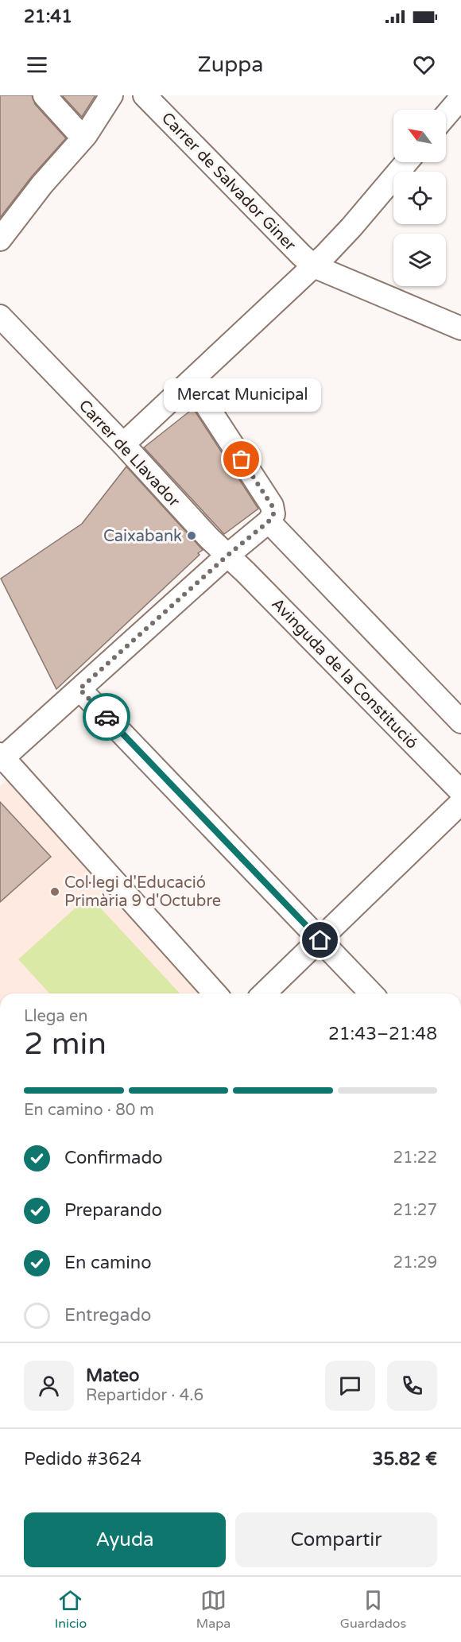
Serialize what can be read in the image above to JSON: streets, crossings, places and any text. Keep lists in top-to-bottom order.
{
  "streets": {
    "street": ["Carrer de Salvador Giner", "Carrer de Llavador", "Avinguda de la Constitució"]
  },
  "crossings": [
    ["Carrer de Llavador", "Avinguda de la Constitució"]
  ],
  "places": ["Mercat Municipal", "Caixabank", "Col·legi d'Educació Primària 9 d'Octubre"],
  "north": "top left",
  "page": {
    "status": "21:41",
    "header": "Zuppa",
    "bubble": "Mercat Municipal",
    "heading": ["2 min", "Llega en", "21:43–21:48"],
    "panel": [
      "Mateo",
      "Repartidor · 4.6",
      "Pedido #3624",
      "35.82 €"
    ],
    "bar": "En camino · 80 m",
    "list": [
      ["Confirmado", "21:22"],
      ["Preparando", "21:27"],
      ["En camino", "21:29"],
      "Entregado"
    ],
    "buttons": ["Ayuda", "Compartir"],
    "tabs": ["Inicio", "Mapa", "Guardados"]
  }
}
